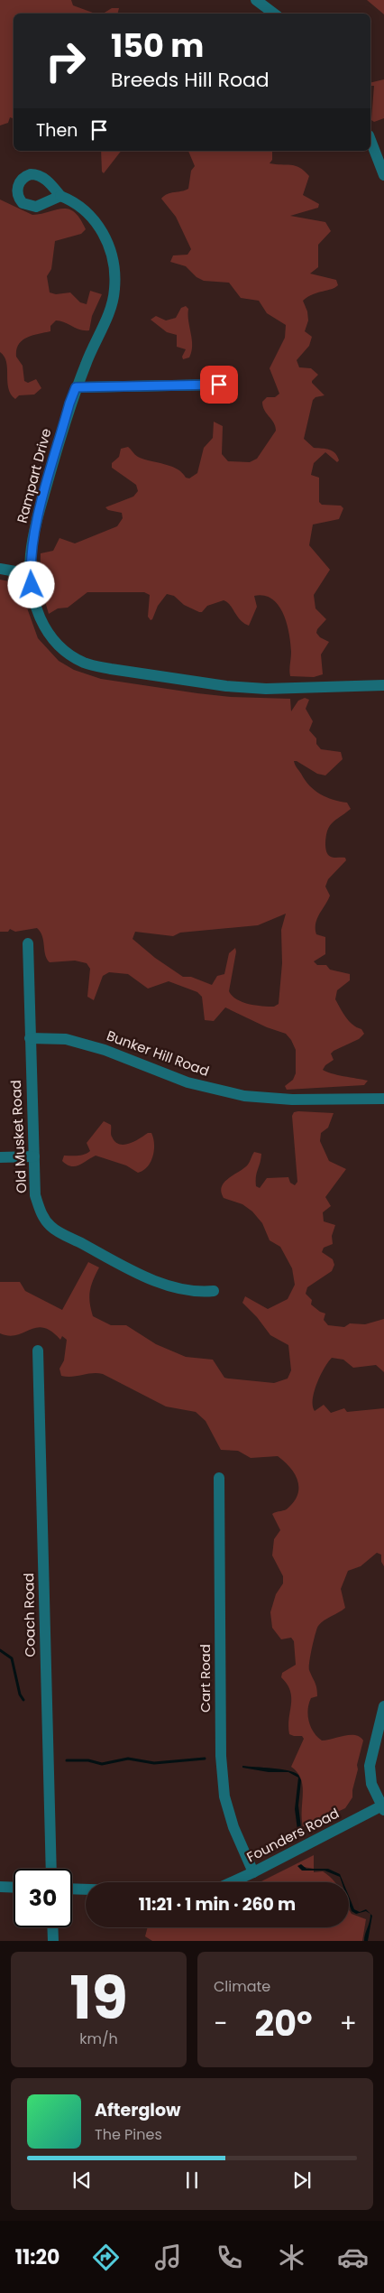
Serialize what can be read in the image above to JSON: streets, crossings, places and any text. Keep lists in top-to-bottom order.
{
  "streets": {
    "street": [
      "Rampart Drive",
      "Bunker Hill Road",
      "Old Musket Road",
      "Coach Road",
      "Cart Road",
      "Founders Road"
    ]
  },
  "crossings": [
    ["Bunker Hill Road", "Old Musket Road"],
    ["Cart Road", "Founders Road"]
  ],
  "page": {
    "turn": ["150 m", "Breeds Hill Road"],
    "then": "Then",
    "limit": "30",
    "trip": "11:21 · 1 min · 260 m",
    "tile": [
      ["19", "km/h"],
      "Climate"
    ],
    "heat": ["−", "20°", "+"],
    "song": ["Afterglow", "The Pines"],
    "tabs": "11:20"
  }
}
